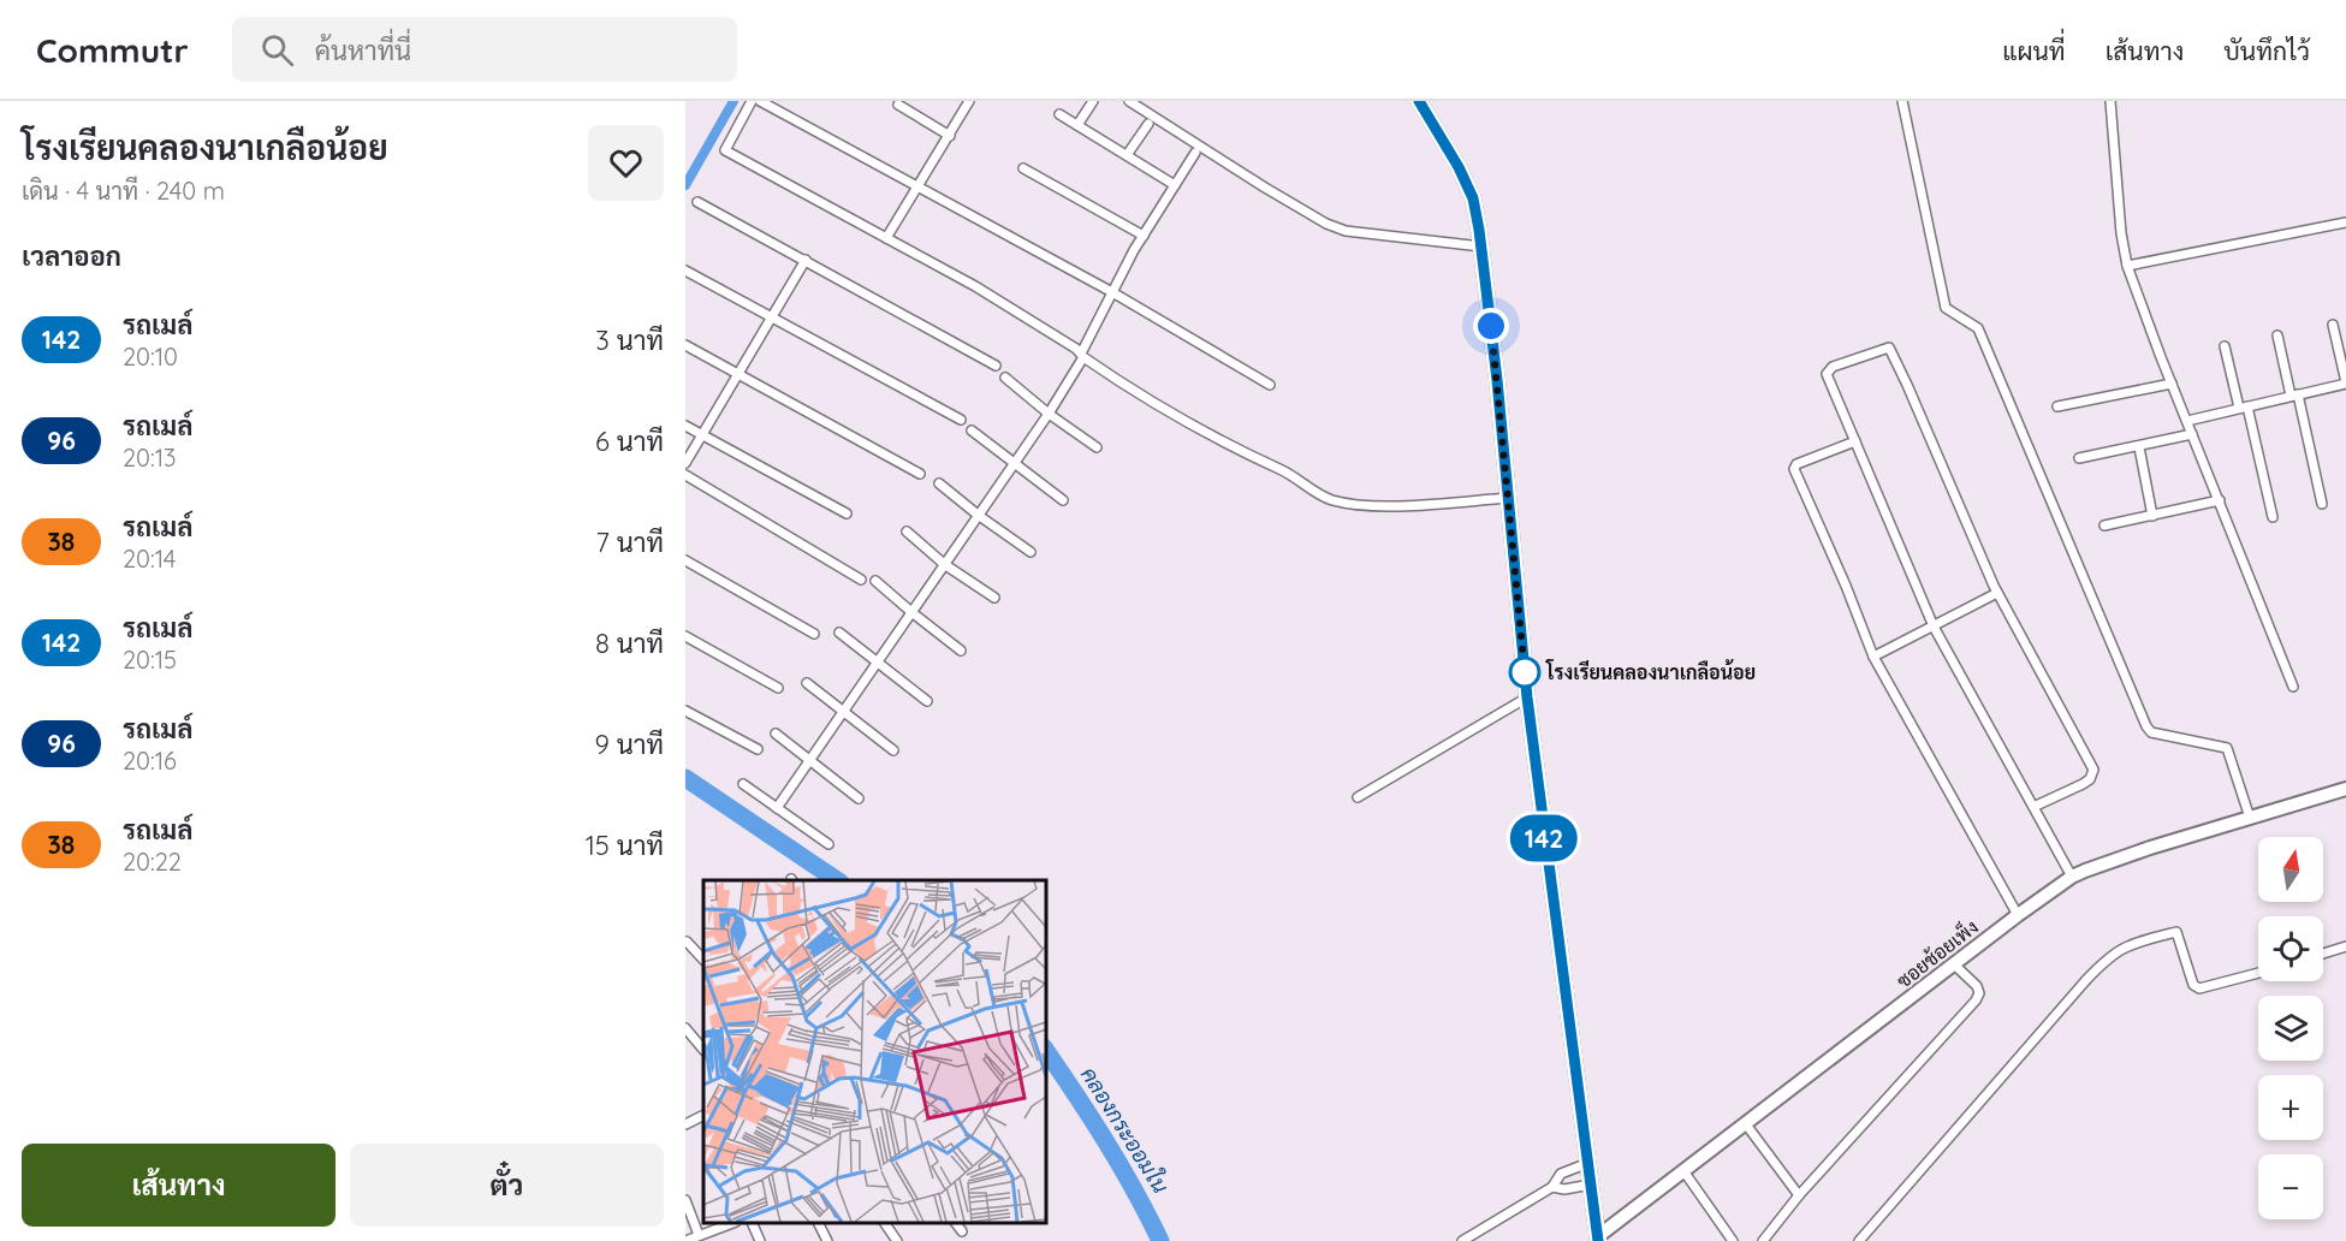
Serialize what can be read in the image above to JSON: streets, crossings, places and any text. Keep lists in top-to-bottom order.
{
  "streets": {
    "main road": ["ซอยช้อยเพ็ง"]
  },
  "water": ["คลองกระออมใน"],
  "places": ["โรงเรียนคลองนาเกลือน้อย"],
  "lines": ["bus line 142"],
  "north": "top",
  "page": {
    "header": "Commutr",
    "search": "ค้นหาที่นี่",
    "nav": ["แผนที่", "เส้นทาง", "บันทึกไว้"],
    "heading": [
      ["โรงเรียนคลองนาเกลือน้อย", "เดิน · 4 นาที · 240 m"],
      "เวลาออก"
    ],
    "on_map": "142",
    "list": [
      {
        "mark": "142",
        "name": "รถเมล์",
        "note": "20:10",
        "value": "3 นาที"
      },
      {
        "mark": "96",
        "name": "รถเมล์",
        "note": "20:13",
        "value": "6 นาที"
      },
      {
        "mark": "38",
        "name": "รถเมล์",
        "note": "20:14",
        "value": "7 นาที"
      },
      {
        "mark": "142",
        "name": "รถเมล์",
        "note": "20:15",
        "value": "8 นาที"
      },
      {
        "mark": "96",
        "name": "รถเมล์",
        "note": "20:16",
        "value": "9 นาที"
      },
      {
        "mark": "38",
        "name": "รถเมล์",
        "note": "20:22",
        "value": "15 นาที"
      }
    ],
    "map_buttons": ["+", "−"],
    "buttons": ["เส้นทาง", "ตั๋ว"]
  }
}
